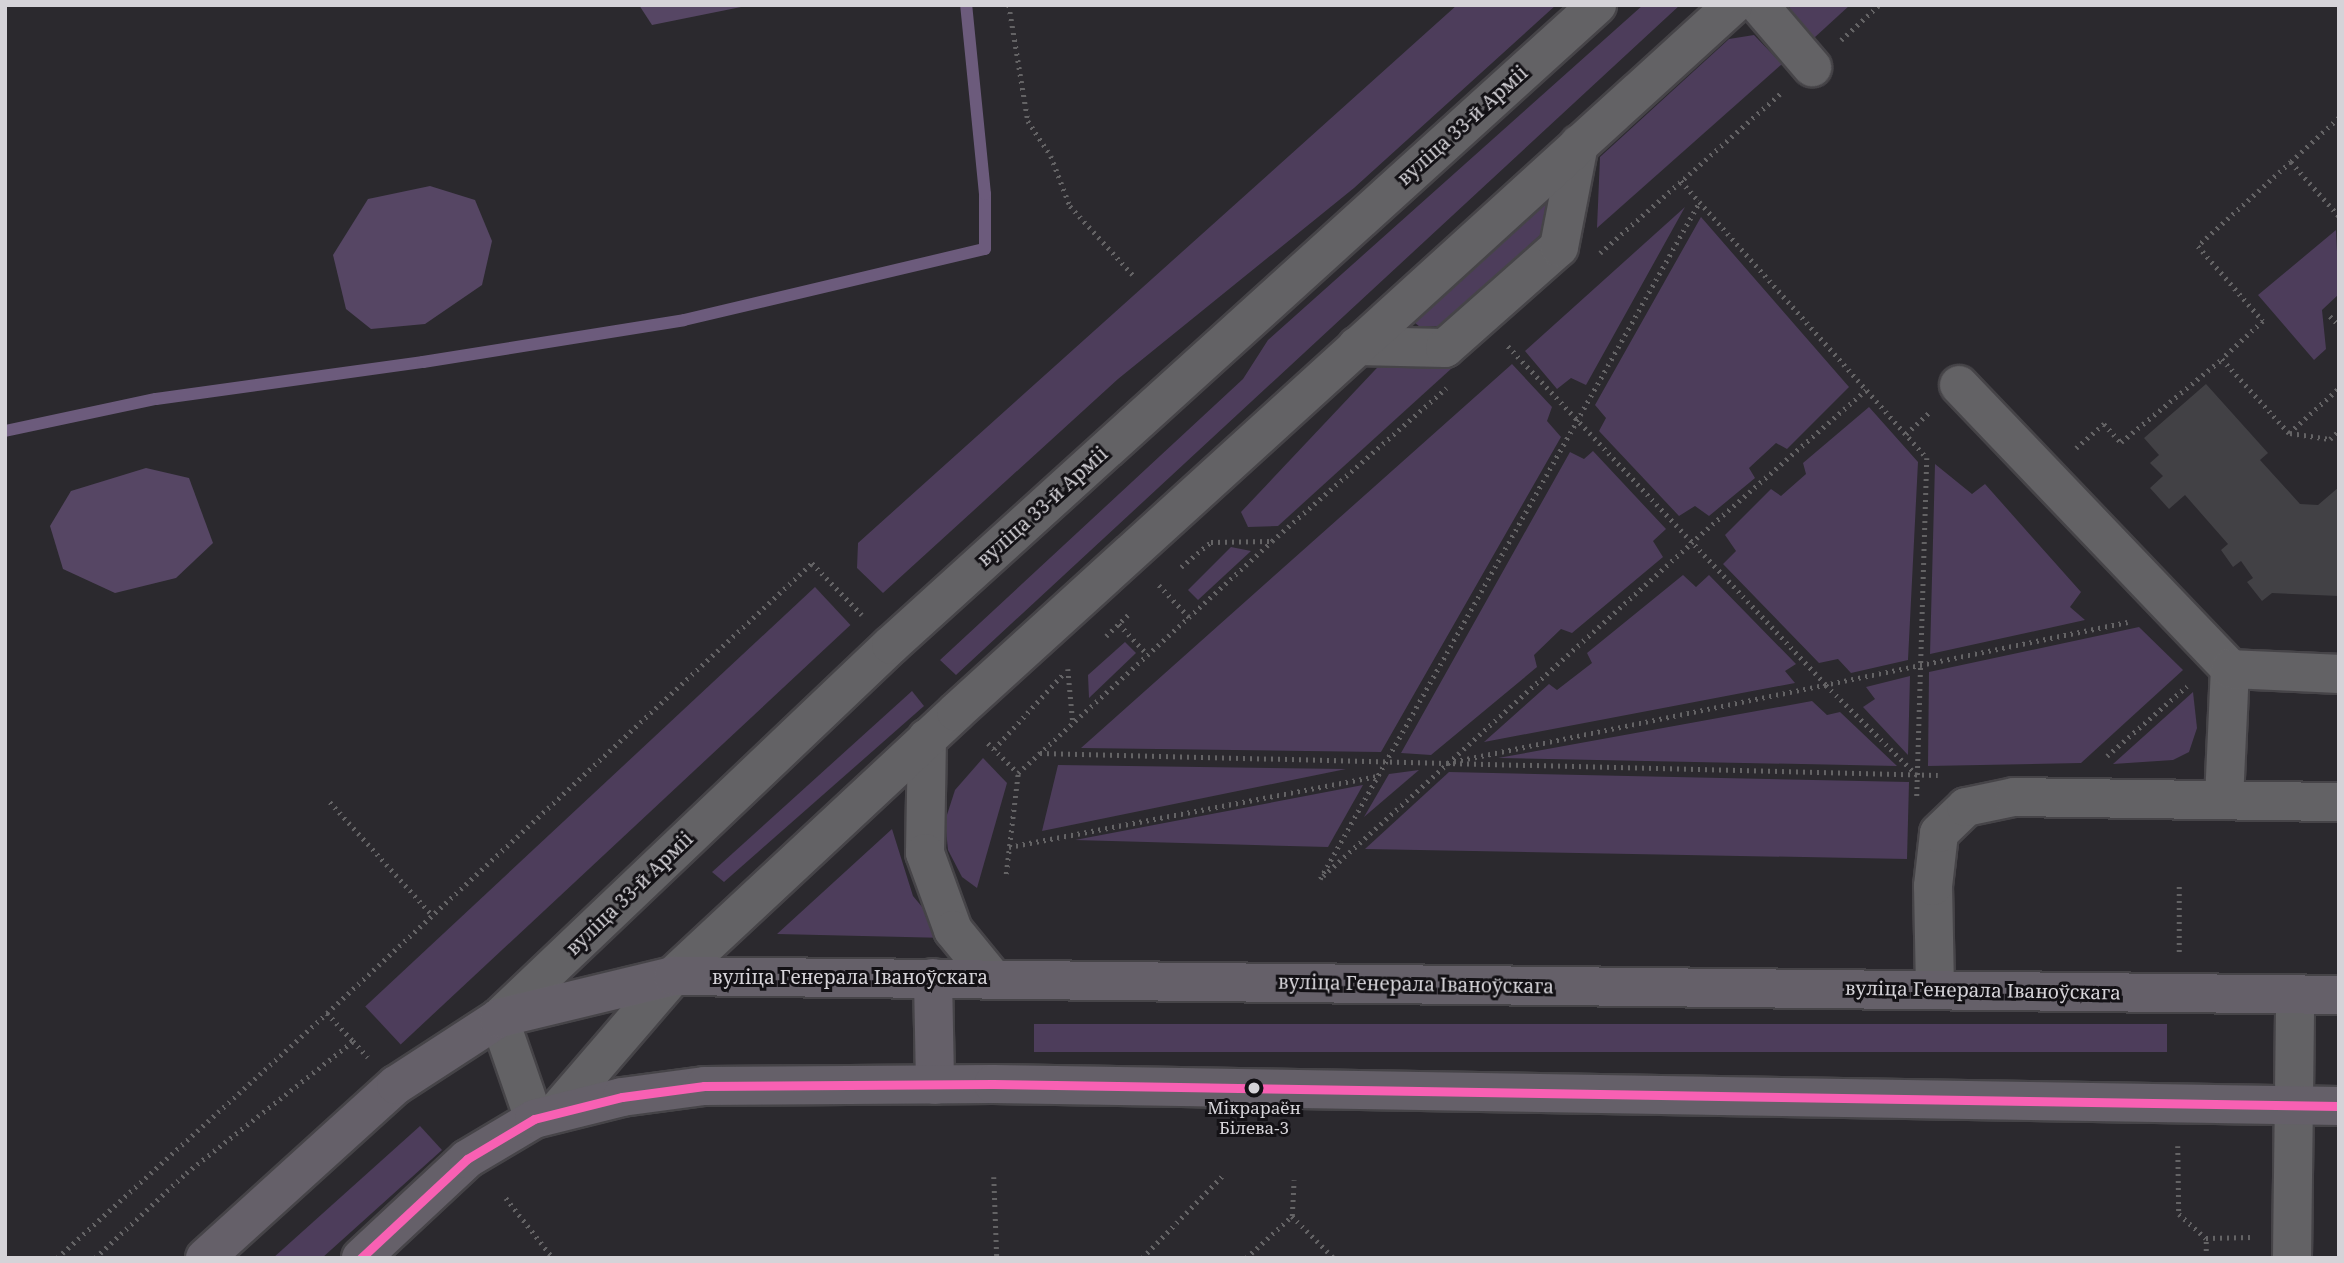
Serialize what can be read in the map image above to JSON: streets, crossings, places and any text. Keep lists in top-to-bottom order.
{
  "streets": {
    "main road": ["вуліца 33-й Арміі", "вуліца Генерала Іваноўскага"]
  },
  "crossings": [
    ["вуліца 33-й Арміі", "вуліца Генерала Іваноўскага"]
  ],
  "places": ["Мікрараён Білева-3"]
}
